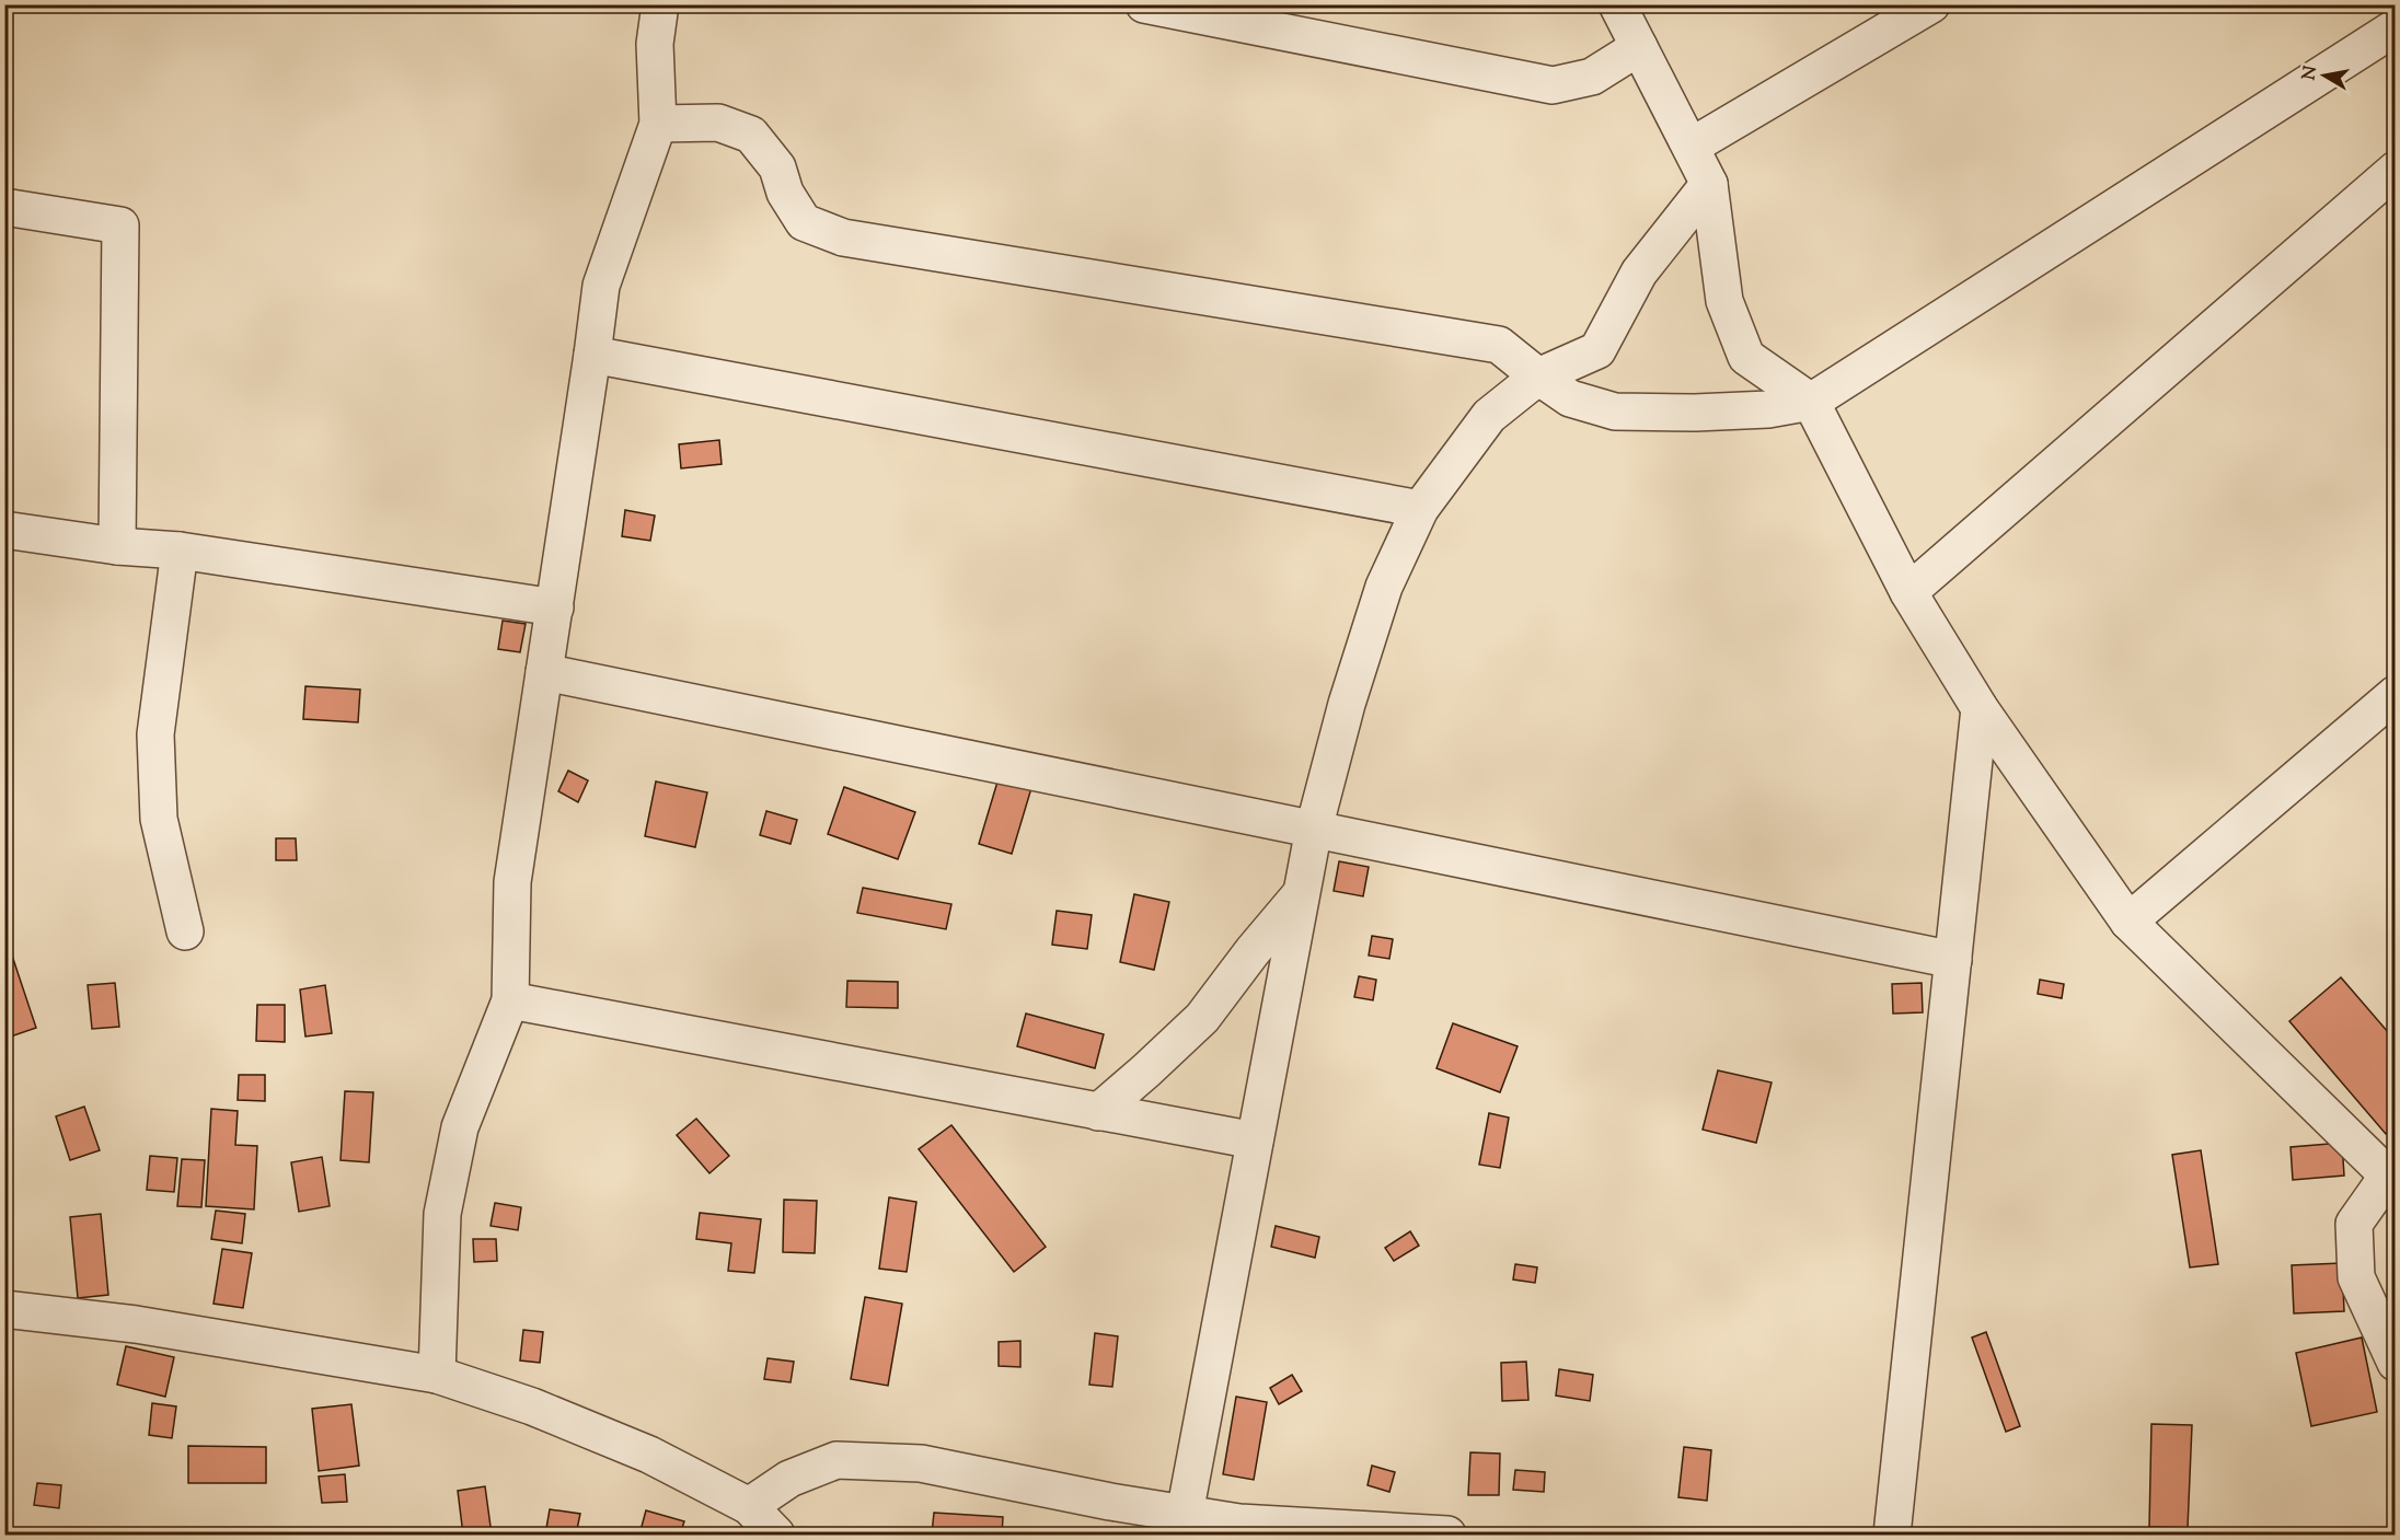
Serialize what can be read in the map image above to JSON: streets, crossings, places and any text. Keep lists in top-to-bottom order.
{
  "north": "left"
}
